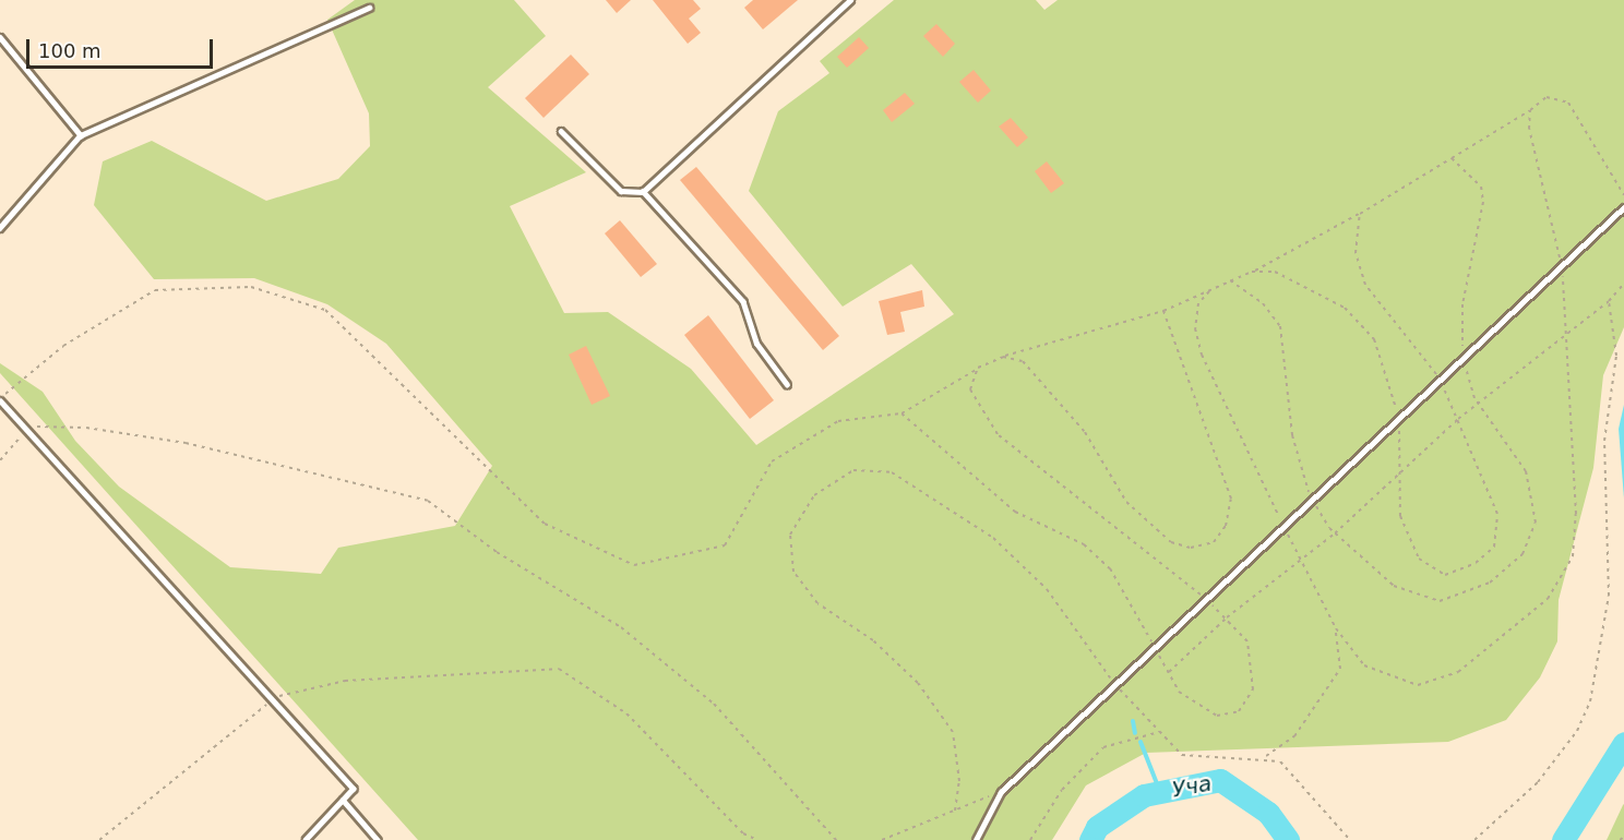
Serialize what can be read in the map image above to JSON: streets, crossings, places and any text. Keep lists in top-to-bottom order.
{
  "water": ["Уча"],
  "scale_bar": "100 m"
}
